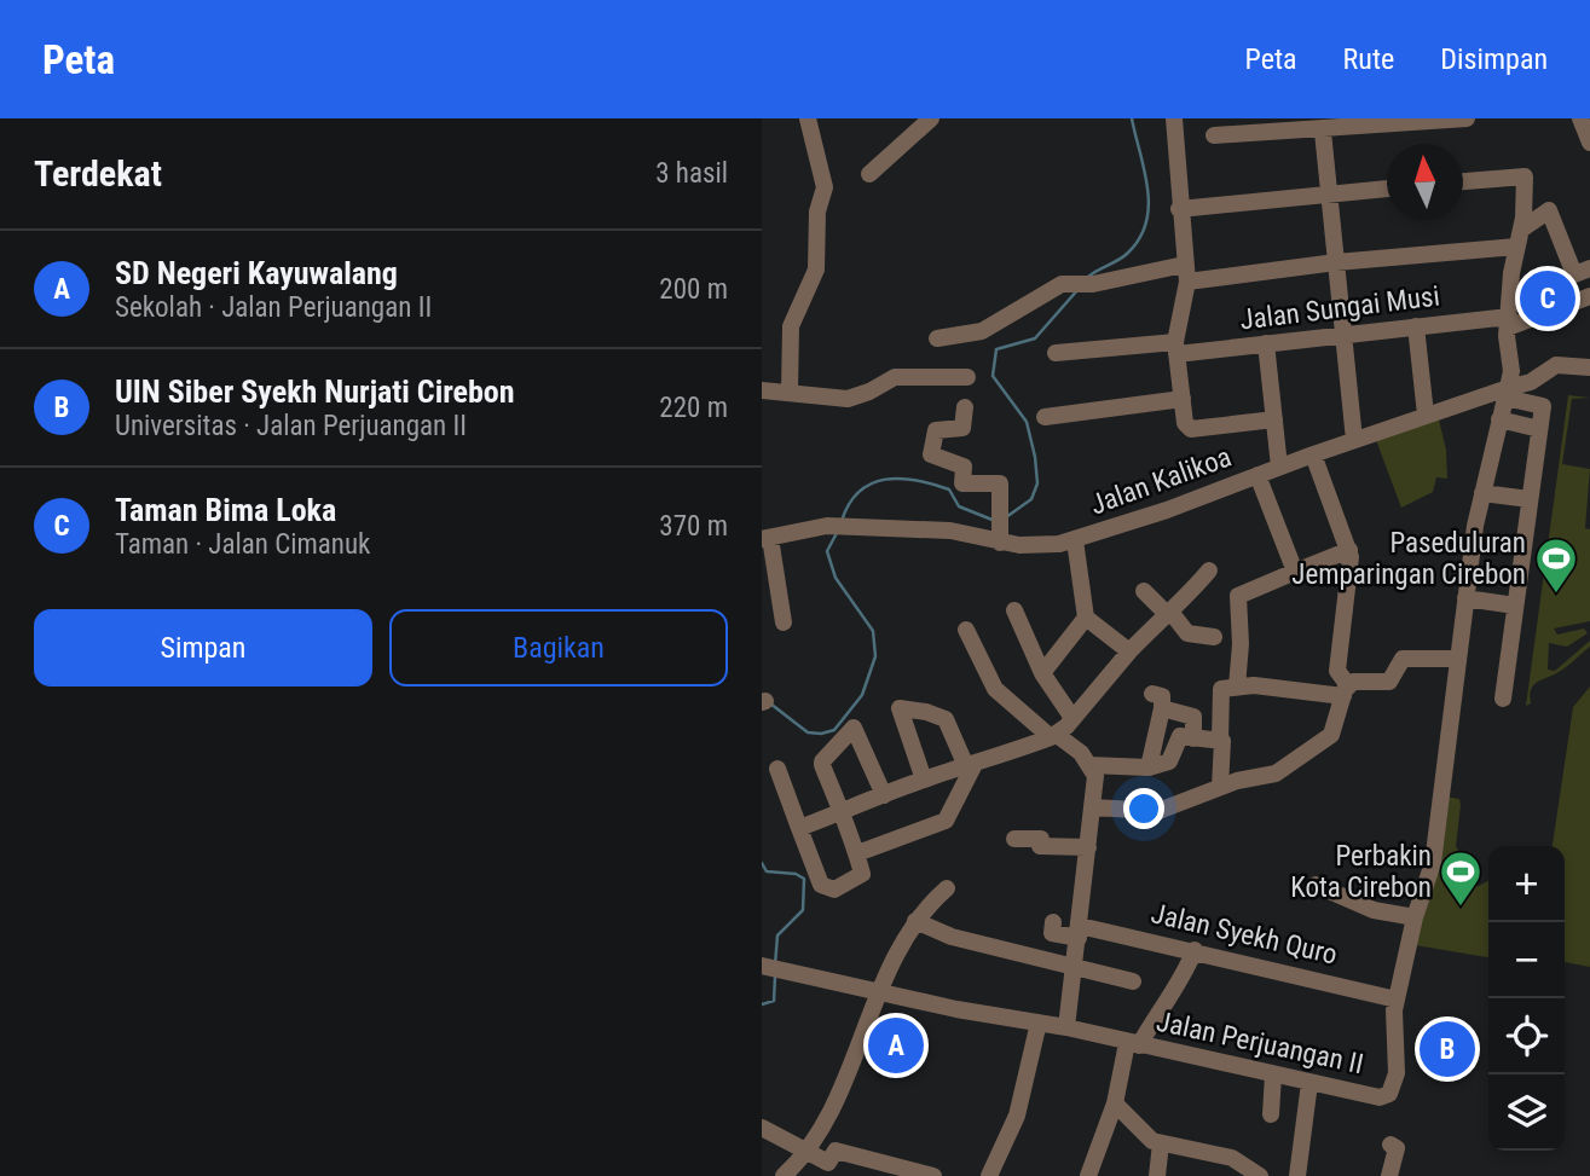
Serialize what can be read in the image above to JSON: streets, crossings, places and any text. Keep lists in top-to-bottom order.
{
  "streets": {
    "street": [
      "Jalan Sungai Musi",
      "Jalan Kalikoa",
      "Jalan Syekh Quro",
      "Jalan Perjuangan II"
    ]
  },
  "crossings": [
    ["Jalan Kalikoa", "Jalan Perjuangan II"],
    ["Jalan Syekh Quro", "Jalan Perjuangan II"]
  ],
  "places": {
    "sports": ["Paseduluran Jemparingan Cirebon", "Perbakin Kota Cirebon"]
  },
  "north": "top",
  "page": {
    "header": "Peta",
    "nav": ["Peta", "Rute", "Disimpan"],
    "heading": ["Terdekat", "3 hasil"],
    "list": [
      {
        "mark": "A",
        "name": "SD Negeri Kayuwalang",
        "note": "Sekolah · Jalan Perjuangan II",
        "value": "200 m"
      },
      {
        "mark": "B",
        "name": "UIN Siber Syekh Nurjati Cirebon",
        "note": "Universitas · Jalan Perjuangan II",
        "value": "220 m"
      },
      {
        "mark": "C",
        "name": "Taman Bima Loka",
        "note": "Taman · Jalan Cimanuk",
        "value": "370 m"
      }
    ],
    "pins": ["C", "A", "B"],
    "buttons": ["Simpan", "Bagikan"],
    "map_buttons": ["+", "−"]
  }
}
